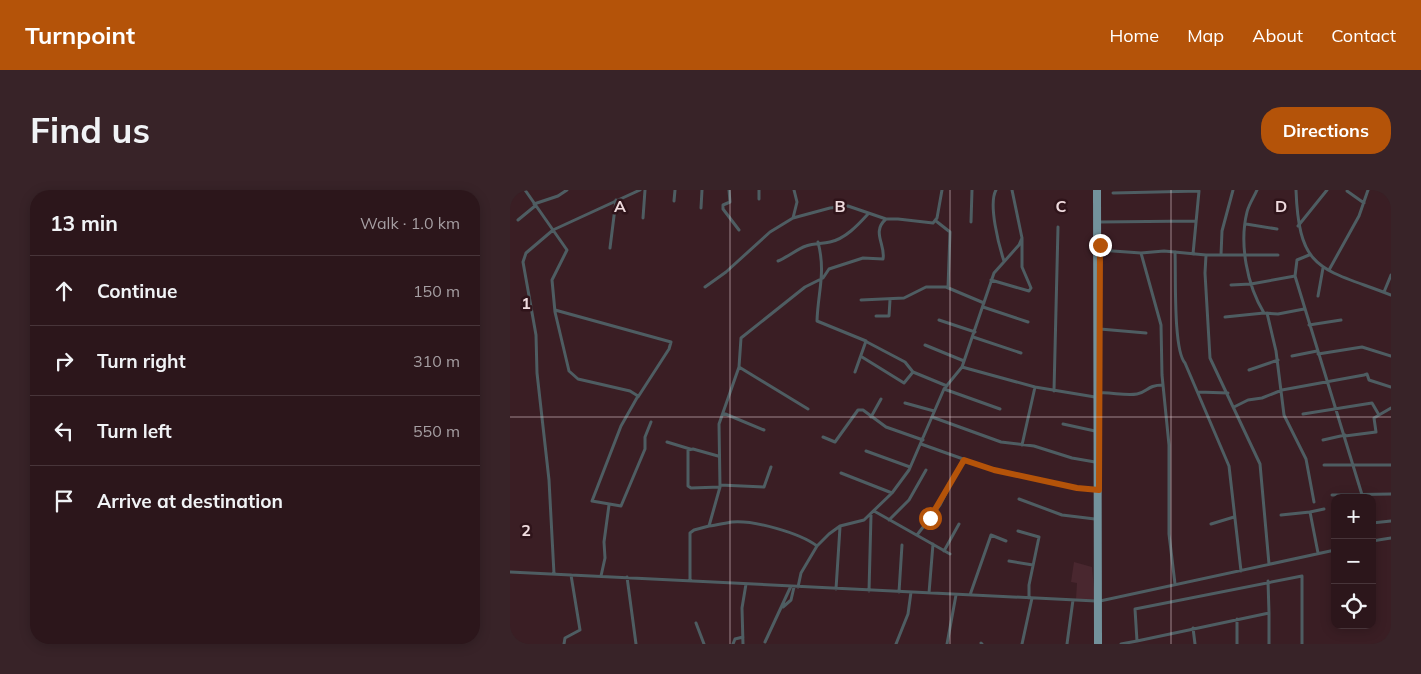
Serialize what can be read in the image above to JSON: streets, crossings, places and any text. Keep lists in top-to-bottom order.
{
  "page": {
    "header": "Turnpoint",
    "nav": [
      "Home",
      "Map",
      "About",
      "Contact"
    ],
    "buttons": "Directions",
    "title": "Find us",
    "heading": ["13 min", "Walk · 1.0 km"],
    "list": [
      ["Continue", "150 m"],
      ["Turn right", "310 m"],
      ["Turn left", "550 m"],
      "Arrive at destination"
    ],
    "map_buttons": ["+", "−"]
  },
  "grid": {
    "columns": [
      "A",
      "B",
      "C",
      "D"
    ],
    "rows": ["1", "2"]
  }
}
